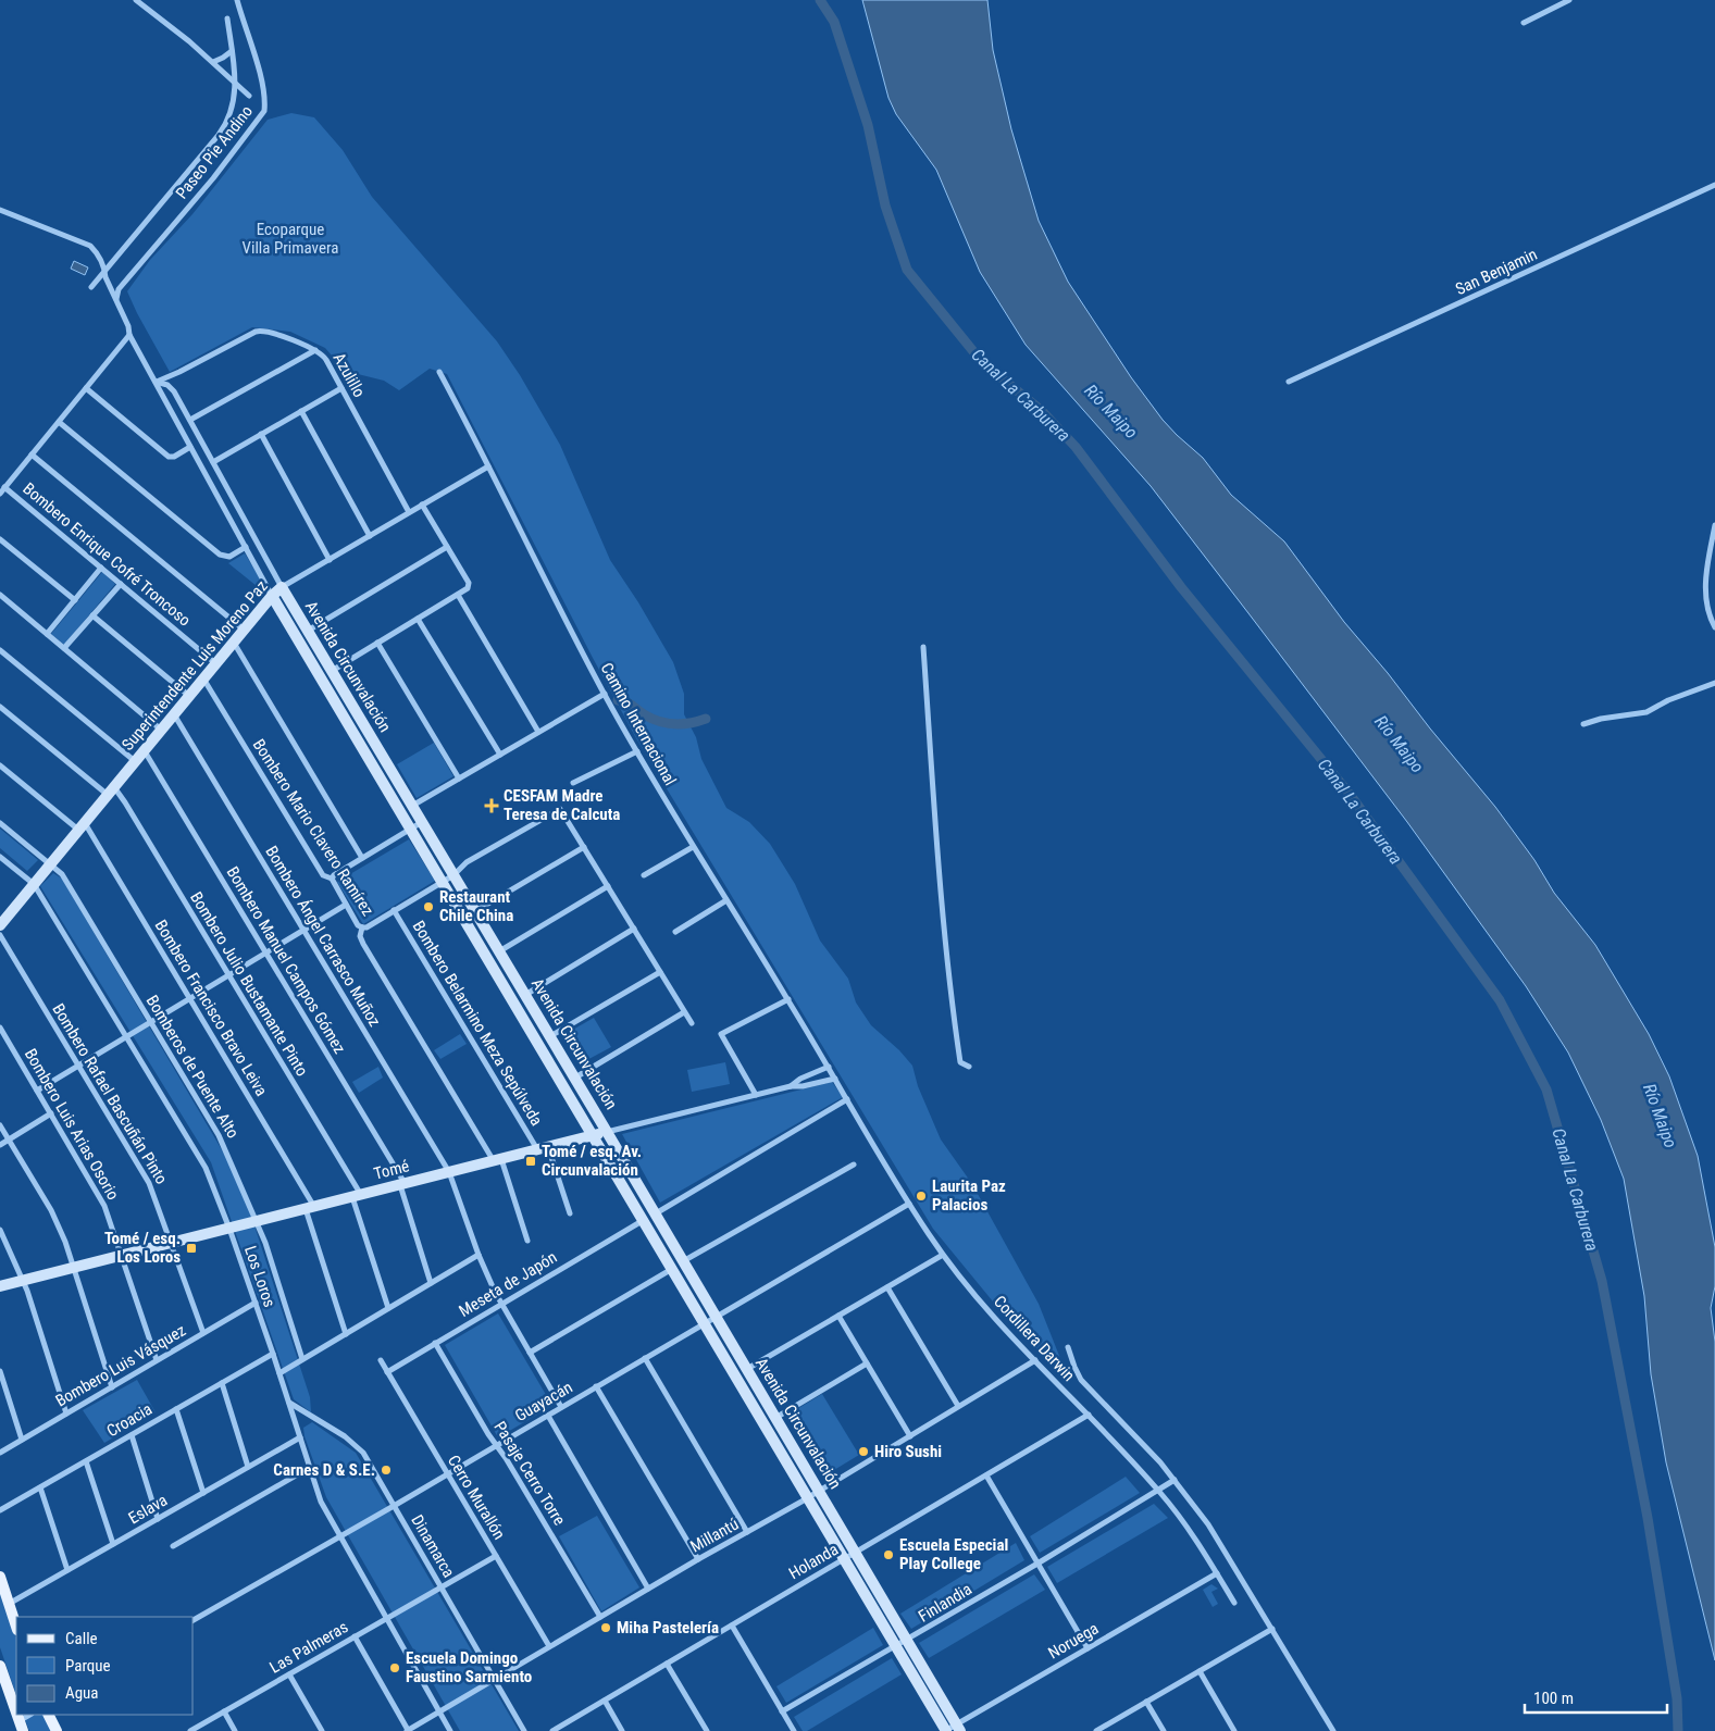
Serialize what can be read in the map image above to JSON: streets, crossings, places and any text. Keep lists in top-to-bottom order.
{
  "streets": {
    "street": [
      "Paseo Pie Andino",
      "San Benjamin",
      "Azulillo",
      "Bombero Enrique Cofré Troncoso",
      "Superintendente Luis Moreno Paz",
      "Avenida Circunvalación",
      "Camino Internacional",
      "Bombero Mario Clavero Ramírez",
      "Bombero Ángel Carrasco Muñoz",
      "Bombero Manuel Campos Gómez",
      "Bombero Julio Bustamante Pinto",
      "Bombero Francisco Bravo Leiva",
      "Bombero Belarmino Meza Sepúlveda",
      "Bomberos de Puente Alto",
      "Bombero Rafael Bascuñán Pinto",
      "Bombero Luis Arias Osorio",
      "Tomé",
      "Los Loros",
      "Meseta de Japón",
      "Cordillera Darwin",
      "Bombero Luis Vásquez",
      "Guayacán",
      "Croacia",
      "Pasaje Cerro Torre",
      "Cerro Murallón",
      "Eslava",
      "Millantú",
      "Dinamarca",
      "Holanda",
      "Finlandia",
      "Noruega",
      "Las Palmeras"
    ]
  },
  "crossings": [
    ["Paseo Pie Andino", "Avenida Circunvalación"],
    ["Azulillo", "Superintendente Luis Moreno Paz"],
    ["Azulillo", "Avenida Circunvalación"],
    ["Bombero Enrique Cofré Troncoso", "Superintendente Luis Moreno Paz"],
    ["Superintendente Luis Moreno Paz", "Avenida Circunvalación"],
    ["Superintendente Luis Moreno Paz", "Camino Internacional"],
    ["Superintendente Luis Moreno Paz", "Bombero Mario Clavero Ramírez"],
    ["Superintendente Luis Moreno Paz", "Bombero Ángel Carrasco Muñoz"],
    ["Superintendente Luis Moreno Paz", "Bombero Manuel Campos Gómez"],
    ["Superintendente Luis Moreno Paz", "Bombero Julio Bustamante Pinto"],
    ["Superintendente Luis Moreno Paz", "Bombero Francisco Bravo Leiva"],
    ["Superintendente Luis Moreno Paz", "Bomberos de Puente Alto"],
    ["Superintendente Luis Moreno Paz", "Los Loros"],
    ["Avenida Circunvalación", "Tomé"],
    ["Avenida Circunvalación", "Meseta de Japón"],
    ["Avenida Circunvalación", "Guayacán"],
    ["Avenida Circunvalación", "Millantú"],
    ["Avenida Circunvalación", "Holanda"],
    ["Avenida Circunvalación", "Finlandia"],
    ["Avenida Circunvalación", "Noruega"],
    ["Camino Internacional", "Tomé"],
    ["Camino Internacional", "Cordillera Darwin"],
    ["Bombero Mario Clavero Ramírez", "Tomé"],
    ["Bombero Ángel Carrasco Muñoz", "Tomé"],
    ["Bombero Ángel Carrasco Muñoz", "Meseta de Japón"],
    ["Bombero Ángel Carrasco Muñoz", "Guayacán"],
    ["Bombero Manuel Campos Gómez", "Tomé"],
    ["Bombero Julio Bustamante Pinto", "Tomé"],
    ["Bombero Francisco Bravo Leiva", "Tomé"],
    ["Bombero Belarmino Meza Sepúlveda", "Tomé"],
    ["Bomberos de Puente Alto", "Tomé"],
    ["Bombero Rafael Bascuñán Pinto", "Tomé"],
    ["Bombero Rafael Bascuñán Pinto", "Bombero Luis Vásquez"],
    ["Bombero Luis Arias Osorio", "Tomé"],
    ["Bombero Luis Arias Osorio", "Bombero Luis Vásquez"],
    ["Tomé", "Los Loros"],
    ["Tomé", "Cordillera Darwin"],
    ["Los Loros", "Bombero Luis Vásquez"],
    ["Los Loros", "Guayacán"],
    ["Los Loros", "Croacia"],
    ["Los Loros", "Eslava"],
    ["Los Loros", "Millantú"],
    ["Los Loros", "Dinamarca"],
    ["Los Loros", "Las Palmeras"],
    ["Meseta de Japón", "Pasaje Cerro Torre"],
    ["Meseta de Japón", "Cerro Murallón"],
    ["Cordillera Darwin", "Guayacán"],
    ["Cordillera Darwin", "Millantú"],
    ["Cordillera Darwin", "Holanda"],
    ["Cordillera Darwin", "Finlandia"],
    ["Cordillera Darwin", "Noruega"],
    ["Guayacán", "Pasaje Cerro Torre"],
    ["Guayacán", "Cerro Murallón"],
    ["Guayacán", "Dinamarca"],
    ["Pasaje Cerro Torre", "Millantú"],
    ["Cerro Murallón", "Millantú"],
    ["Cerro Murallón", "Las Palmeras"],
    ["Millantú", "Dinamarca"],
    ["Dinamarca", "Las Palmeras"]
  ],
  "water": ["Canal La Carburera", "Río Maipo"],
  "parks": ["Ecoparque Villa Primavera"],
  "places": {
    "health": ["CESFAM Madre Teresa de Calcuta"],
    "other": [
      "Restaurant Chile China",
      "Laurita Paz Palacios",
      "Hiro Sushi",
      "Carnes D & S.E.",
      "Escuela Especial Play College",
      "Miha Pastelería",
      "Escuela Domingo Faustino Sarmiento"
    ],
    "transit": ["Tomé / esq. Av. Circunvalación", "Tomé / esq. Los Loros"]
  },
  "legend": ["Calle", "Parque", "Agua"],
  "scale_bar": "100 m"
}
